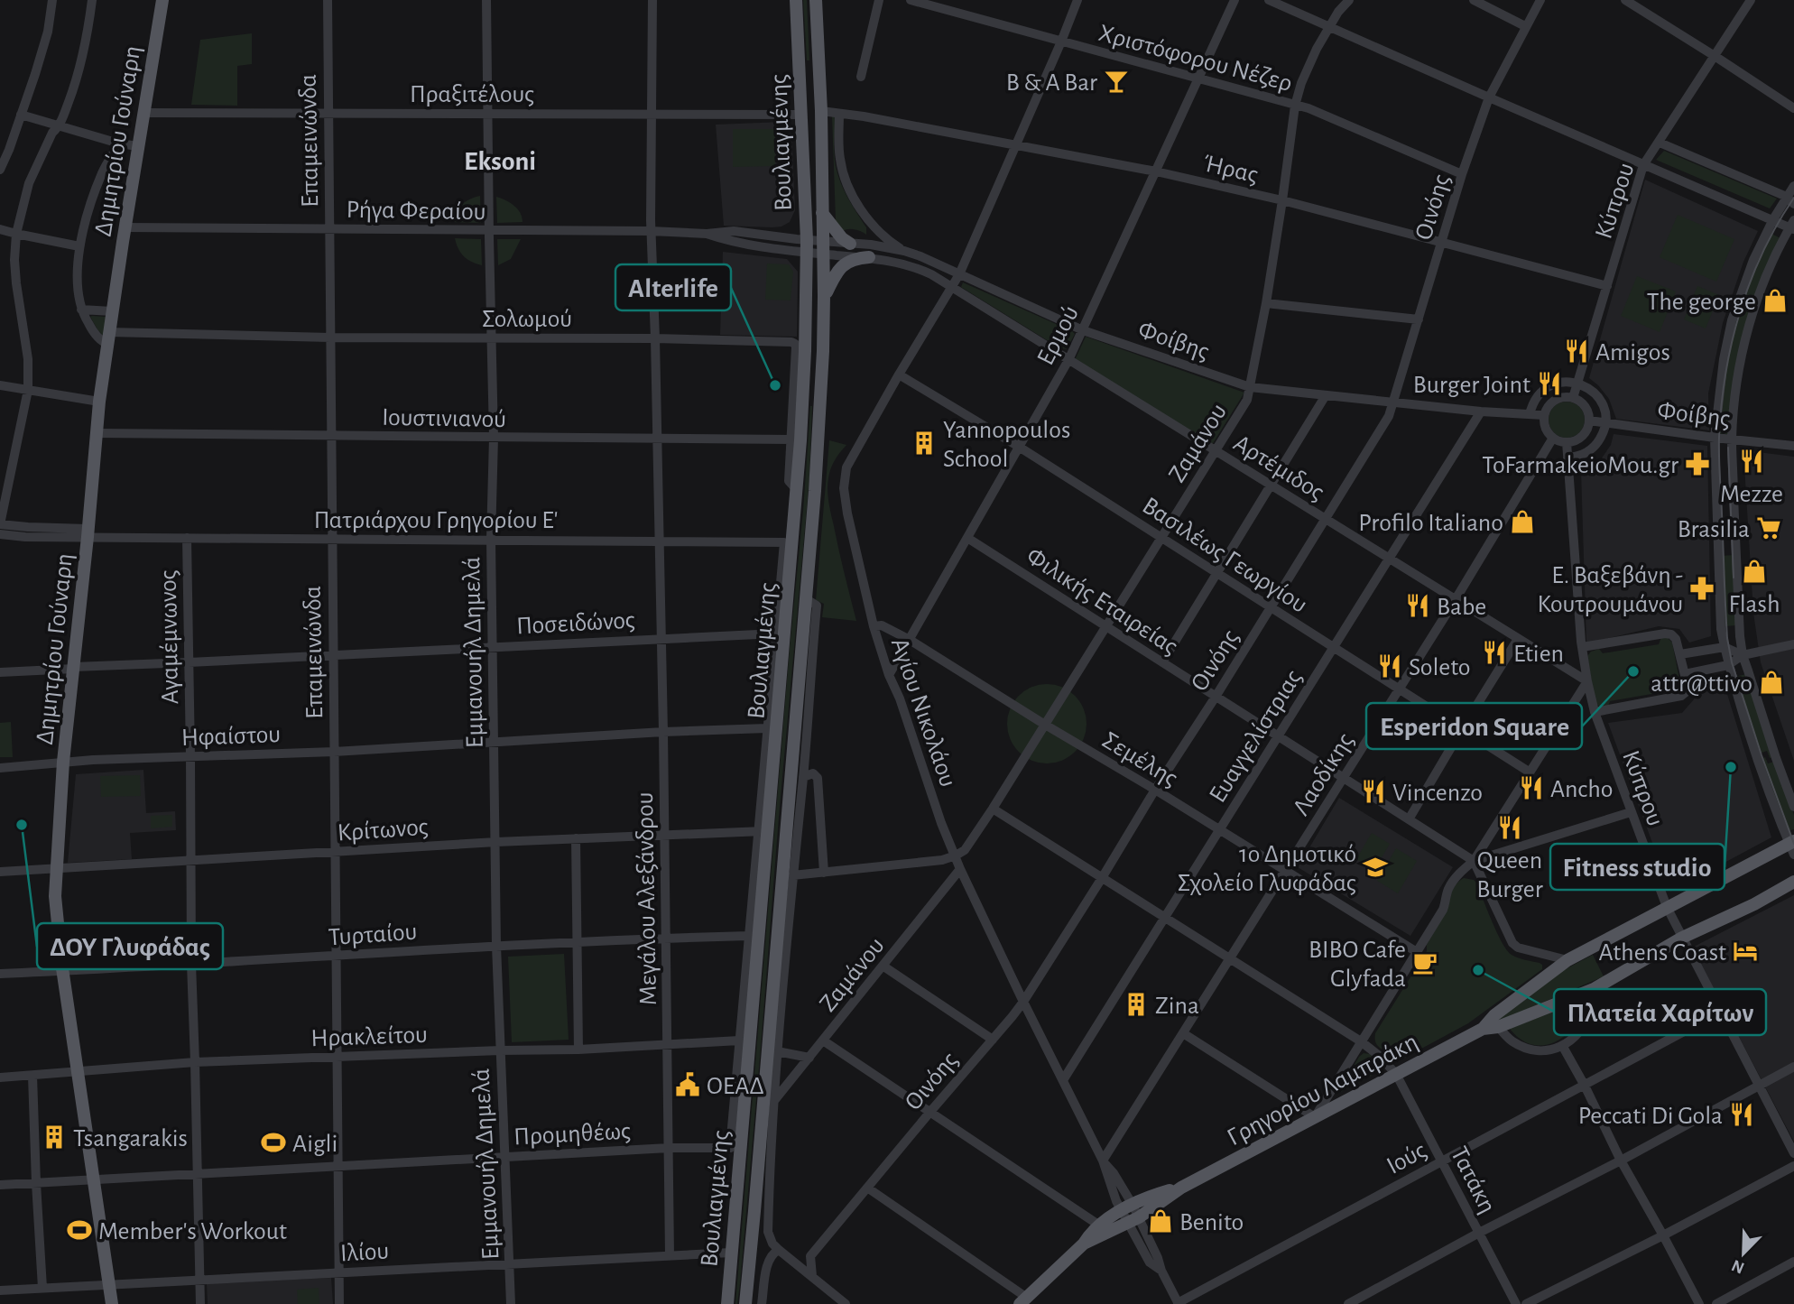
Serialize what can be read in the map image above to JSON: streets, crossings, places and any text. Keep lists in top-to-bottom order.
{
  "streets": {
    "main road": ["Δημητρίου Γούναρη", "Βουλιαγμένης", "Γρηγορίου Λαμπράκη"],
    "street": [
      "Χριστόφορου Νέζερ",
      "Πραξιτέλους",
      "Επαμεινώνδα",
      "Ήρας",
      "Κύπρου",
      "Οινόης",
      "Ρήγα Φεραίου",
      "Σολωμού",
      "Ερμού",
      "Φοίβης",
      "Ιουστινιανού",
      "Ζαμάνου",
      "Αρτέμιδος",
      "Πατριάρχου Γρηγορίου E'",
      "Βασιλέως Γεωργίου",
      "Φιλικής Εταιρείας",
      "Ποσειδώνος",
      "Αγαμέμνωνος",
      "Εμμανουήλ Δημελά",
      "Αγίου Νικολάου",
      "Ηφαίστου",
      "Ευαγγελίστριας",
      "Σεμέλης",
      "Λαοδίκης",
      "Κρίτωνος",
      "Μεγάλου Αλεξάνδρου",
      "Τυρταίου",
      "Ηρακλείτου",
      "Προμηθέως",
      "Ιούς",
      "Τατάκη",
      "Ιλίου"
    ]
  },
  "crossings": [
    ["Χριστόφορου Νέζερ", "Οινόης"],
    ["Χριστόφορου Νέζερ", "Ερμού"],
    ["Χριστόφορου Νέζερ", "Ζαμάνου"],
    ["Χριστόφορου Νέζερ", "Αγίου Νικολάου"],
    ["Πραξιτέλους", "Δημητρίου Γούναρη"],
    ["Πραξιτέλους", "Επαμεινώνδα"],
    ["Πραξιτέλους", "Βουλιαγμένης"],
    ["Πραξιτέλους", "Εμμανουήλ Δημελά"],
    ["Πραξιτέλους", "Μεγάλου Αλεξάνδρου"],
    ["Δημητρίου Γούναρη", "Ρήγα Φεραίου"],
    ["Δημητρίου Γούναρη", "Σολωμού"],
    ["Δημητρίου Γούναρη", "Ιουστινιανού"],
    ["Δημητρίου Γούναρη", "Πατριάρχου Γρηγορίου E'"],
    ["Δημητρίου Γούναρη", "Ποσειδώνος"],
    ["Δημητρίου Γούναρη", "Ηφαίστου"],
    ["Δημητρίου Γούναρη", "Κρίτωνος"],
    ["Δημητρίου Γούναρη", "Τυρταίου"],
    ["Δημητρίου Γούναρη", "Ηρακλείτου"],
    ["Δημητρίου Γούναρη", "Προμηθέως"],
    ["Δημητρίου Γούναρη", "Ιλίου"],
    ["Επαμεινώνδα", "Ρήγα Φεραίου"],
    ["Επαμεινώνδα", "Σολωμού"],
    ["Επαμεινώνδα", "Ιουστινιανού"],
    ["Επαμεινώνδα", "Πατριάρχου Γρηγορίου E'"],
    ["Επαμεινώνδα", "Ποσειδώνος"],
    ["Επαμεινώνδα", "Ηφαίστου"],
    ["Επαμεινώνδα", "Κρίτωνος"],
    ["Επαμεινώνδα", "Τυρταίου"],
    ["Επαμεινώνδα", "Ηρακλείτου"],
    ["Επαμεινώνδα", "Προμηθέως"],
    ["Επαμεινώνδα", "Ιλίου"],
    ["Βουλιαγμένης", "Ήρας"],
    ["Βουλιαγμένης", "Ρήγα Φεραίου"],
    ["Βουλιαγμένης", "Σολωμού"],
    ["Βουλιαγμένης", "Φοίβης"],
    ["Βουλιαγμένης", "Αρτέμιδος"],
    ["Βουλιαγμένης", "Κρίτωνος"],
    ["Βουλιαγμένης", "Ιλίου"],
    ["Ήρας", "Κύπρου"],
    ["Ήρας", "Οινόης"],
    ["Ήρας", "Ερμού"],
    ["Ήρας", "Ζαμάνου"],
    ["Ήρας", "Αγίου Νικολάου"],
    ["Κύπρου", "Φοίβης"],
    ["Κύπρου", "Αρτέμιδος"],
    ["Κύπρου", "Λαοδίκης"],
    ["Κύπρου", "Γρηγορίου Λαμπράκη"],
    ["Κύπρου", "Ιούς"],
    ["Οινόης", "Φοίβης"],
    ["Οινόης", "Αρτέμιδος"],
    ["Οινόης", "Βασιλέως Γεωργίου"],
    ["Οινόης", "Φιλικής Εταιρείας"],
    ["Οινόης", "Αγίου Νικολάου"],
    ["Οινόης", "Σεμέλης"],
    ["Οινόης", "Τατάκη"],
    ["Ρήγα Φεραίου", "Φοίβης"],
    ["Ρήγα Φεραίου", "Εμμανουήλ Δημελά"],
    ["Ρήγα Φεραίου", "Μεγάλου Αλεξάνδρου"],
    ["Σολωμού", "Ιουστινιανού"],
    ["Σολωμού", "Εμμανουήλ Δημελά"],
    ["Σολωμού", "Μεγάλου Αλεξάνδρου"],
    ["Ερμού", "Φοίβης"],
    ["Ερμού", "Αρτέμιδος"],
    ["Ερμού", "Βασιλέως Γεωργίου"],
    ["Ερμού", "Φιλικής Εταιρείας"],
    ["Ερμού", "Αγίου Νικολάου"],
    ["Ερμού", "Σεμέλης"],
    ["Φοίβης", "Ζαμάνου"],
    ["Φοίβης", "Αρτέμιδος"],
    ["Φοίβης", "Αγίου Νικολάου"],
    ["Φοίβης", "Ευαγγελίστριας"],
    ["Φοίβης", "Λαοδίκης"],
    ["Ιουστινιανού", "Εμμανουήλ Δημελά"],
    ["Ιουστινιανού", "Μεγάλου Αλεξάνδρου"],
    ["Ζαμάνου", "Αρτέμιδος"],
    ["Ζαμάνου", "Βασιλέως Γεωργίου"],
    ["Ζαμάνου", "Φιλικής Εταιρείας"],
    ["Ζαμάνου", "Αγίου Νικολάου"],
    ["Ζαμάνου", "Σεμέλης"],
    ["Ζαμάνου", "Τατάκη"],
    ["Αρτέμιδος", "Αγίου Νικολάου"],
    ["Αρτέμιδος", "Ευαγγελίστριας"],
    ["Αρτέμιδος", "Λαοδίκης"],
    ["Πατριάρχου Γρηγορίου E'", "Ποσειδώνος"],
    ["Πατριάρχου Γρηγορίου E'", "Αγαμέμνωνος"],
    ["Πατριάρχου Γρηγορίου E'", "Εμμανουήλ Δημελά"],
    ["Πατριάρχου Γρηγορίου E'", "Μεγάλου Αλεξάνδρου"],
    ["Βασιλέως Γεωργίου", "Αγίου Νικολάου"],
    ["Βασιλέως Γεωργίου", "Ευαγγελίστριας"],
    ["Βασιλέως Γεωργίου", "Λαοδίκης"],
    ["Φιλικής Εταιρείας", "Ευαγγελίστριας"],
    ["Φιλικής Εταιρείας", "Λαοδίκης"],
    ["Ποσειδώνος", "Αγαμέμνωνος"],
    ["Ποσειδώνος", "Εμμανουήλ Δημελά"],
    ["Ποσειδώνος", "Μεγάλου Αλεξάνδρου"],
    ["Αγαμέμνωνος", "Ηφαίστου"],
    ["Αγαμέμνωνος", "Κρίτωνος"],
    ["Αγαμέμνωνος", "Τυρταίου"],
    ["Αγαμέμνωνος", "Ηρακλείτου"],
    ["Αγαμέμνωνος", "Προμηθέως"],
    ["Αγαμέμνωνος", "Ιλίου"],
    ["Εμμανουήλ Δημελά", "Ηφαίστου"],
    ["Εμμανουήλ Δημελά", "Κρίτωνος"],
    ["Εμμανουήλ Δημελά", "Τυρταίου"],
    ["Εμμανουήλ Δημελά", "Ηρακλείτου"],
    ["Εμμανουήλ Δημελά", "Προμηθέως"],
    ["Εμμανουήλ Δημελά", "Ιλίου"],
    ["Αγίου Νικολάου", "Ευαγγελίστριας"],
    ["Αγίου Νικολάου", "Σεμέλης"],
    ["Αγίου Νικολάου", "Λαοδίκης"],
    ["Αγίου Νικολάου", "Γρηγορίου Λαμπράκη"],
    ["Αγίου Νικολάου", "Ιούς"],
    ["Ηφαίστου", "Μεγάλου Αλεξάνδρου"],
    ["Ευαγγελίστριας", "Σεμέλης"],
    ["Ευαγγελίστριας", "Τατάκη"],
    ["Σεμέλης", "Λαοδίκης"],
    ["Λαοδίκης", "Τατάκη"],
    ["Κρίτωνος", "Μεγάλου Αλεξάνδρου"],
    ["Μεγάλου Αλεξάνδρου", "Τυρταίου"],
    ["Μεγάλου Αλεξάνδρου", "Ηρακλείτου"],
    ["Μεγάλου Αλεξάνδρου", "Προμηθέως"],
    ["Μεγάλου Αλεξάνδρου", "Ιλίου"],
    ["Ηρακλείτου", "Προμηθέως"],
    ["Γρηγορίου Λαμπράκη", "Τατάκη"],
    ["Ιούς", "Τατάκη"]
  ],
  "districts": ["Eksoni"],
  "places": {
    "bar": ["B & A Bar"],
    "shop": [
      "The george",
      "Profilo Italiano",
      "Flash",
      "attr@ttivo",
      "Benito"
    ],
    "restaurant": [
      "Amigos",
      "Burger Joint",
      "Mezze",
      "Babe",
      "Etien",
      "Soleto",
      "Ancho",
      "Vincenzo",
      "Queen Burger",
      "Peccati Di Gola"
    ],
    "other": [
      "Alterlife",
      "Esperidon Square",
      "Fitness studio",
      "ΔΟΥ Γλυφάδας",
      "Πλατεία Χαρίτων"
    ],
    "building": ["Yannopoulos School", "Zina", "Tsangarakis"],
    "pharmacy": ["ToFarmakeioMou.gr", "Ε. Βαξεβάνη - Κουτρουμάνου"],
    "supermarket": ["Brasilia"],
    "school or university": ["1ο Δημοτικό Σχολείο Γλυφάδας"],
    "hotel": ["Athens Coast"],
    "cafe": ["BIBO Cafe Glyfada"],
    "public building": ["ΟΕΑΔ"],
    "sports": ["Aigli", "Member's Workout"]
  },
  "north": "bottom left"
}
